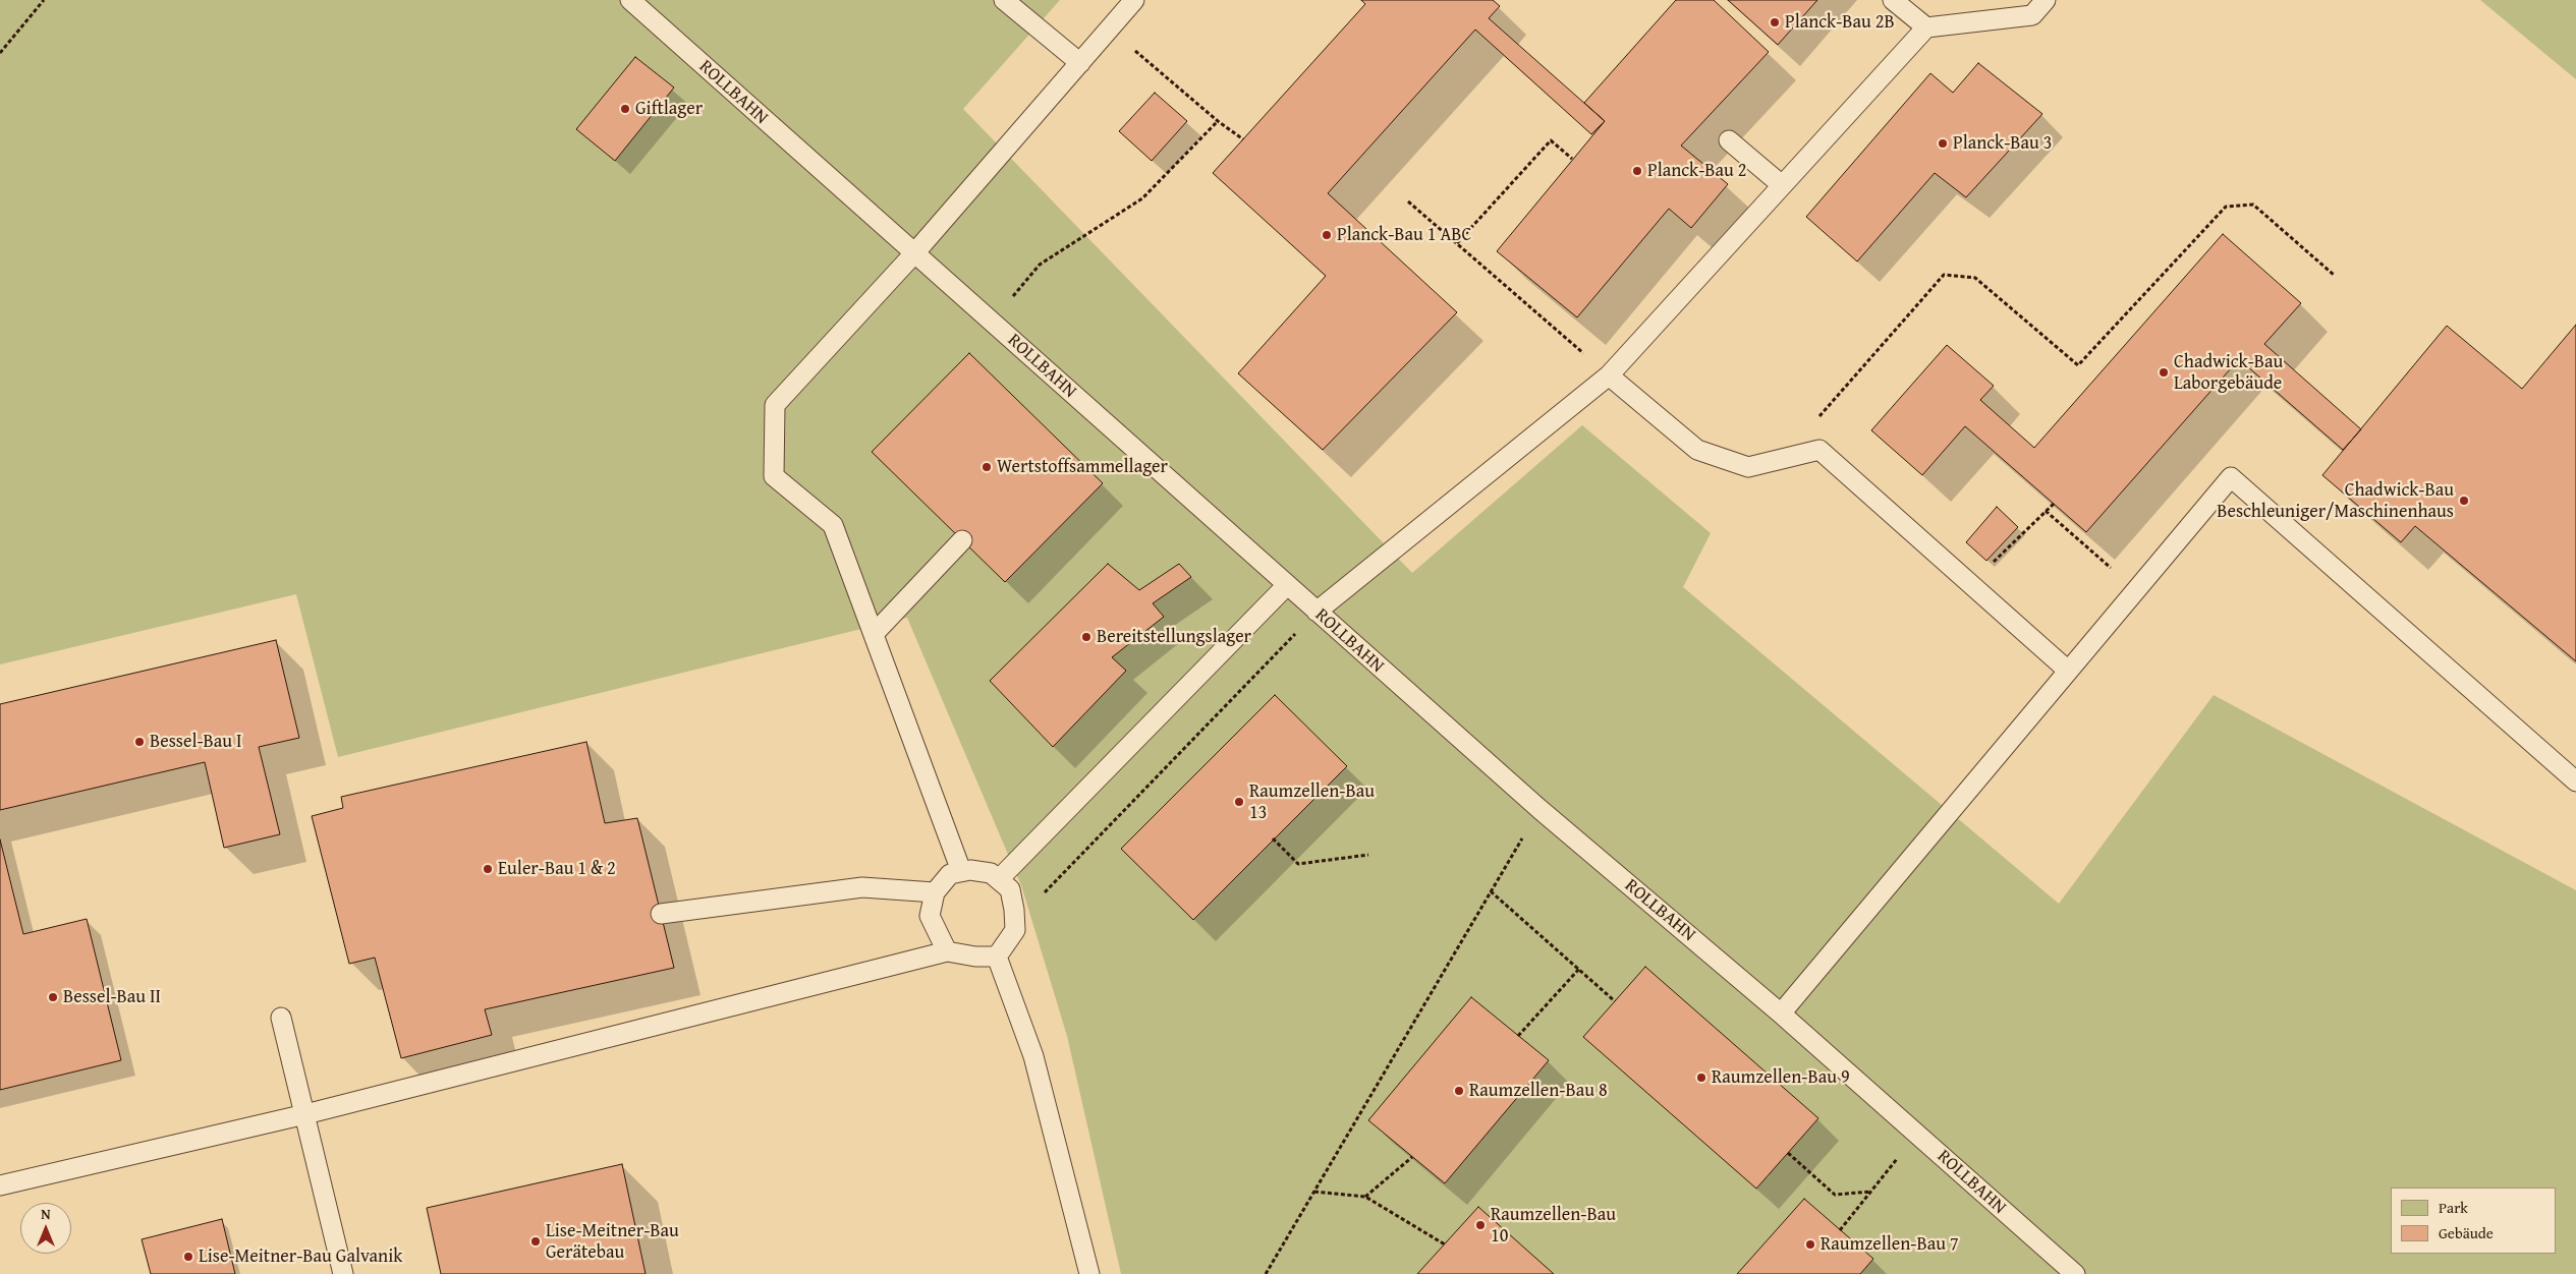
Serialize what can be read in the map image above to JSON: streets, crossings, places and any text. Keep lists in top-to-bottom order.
{
  "streets": {
    "lane": ["ROLLBAHN"]
  },
  "places": [
    "Planck-Bau 2B",
    "Giftlager",
    "Planck-Bau 3",
    "Planck-Bau 2",
    "Planck-Bau 1 ABC",
    "Chadwick-Bau Laborgebäude",
    "Wertstoffsammellager",
    "Chadwick-Bau Beschleuniger/Maschinenhaus",
    "Bereitstellungslager",
    "Bessel-Bau I",
    "Raumzellen-Bau 13",
    "Euler-Bau 1 & 2",
    "Bessel-Bau II",
    "Raumzellen-Bau 9",
    "Raumzellen-Bau 8",
    "Raumzellen-Bau 10",
    "Lise-Meitner-Bau Gerätebau",
    "Raumzellen-Bau 7",
    "Lise-Meitner-Bau Galvanik"
  ],
  "legend": ["Park", "Gebäude"],
  "north": "top"
}
